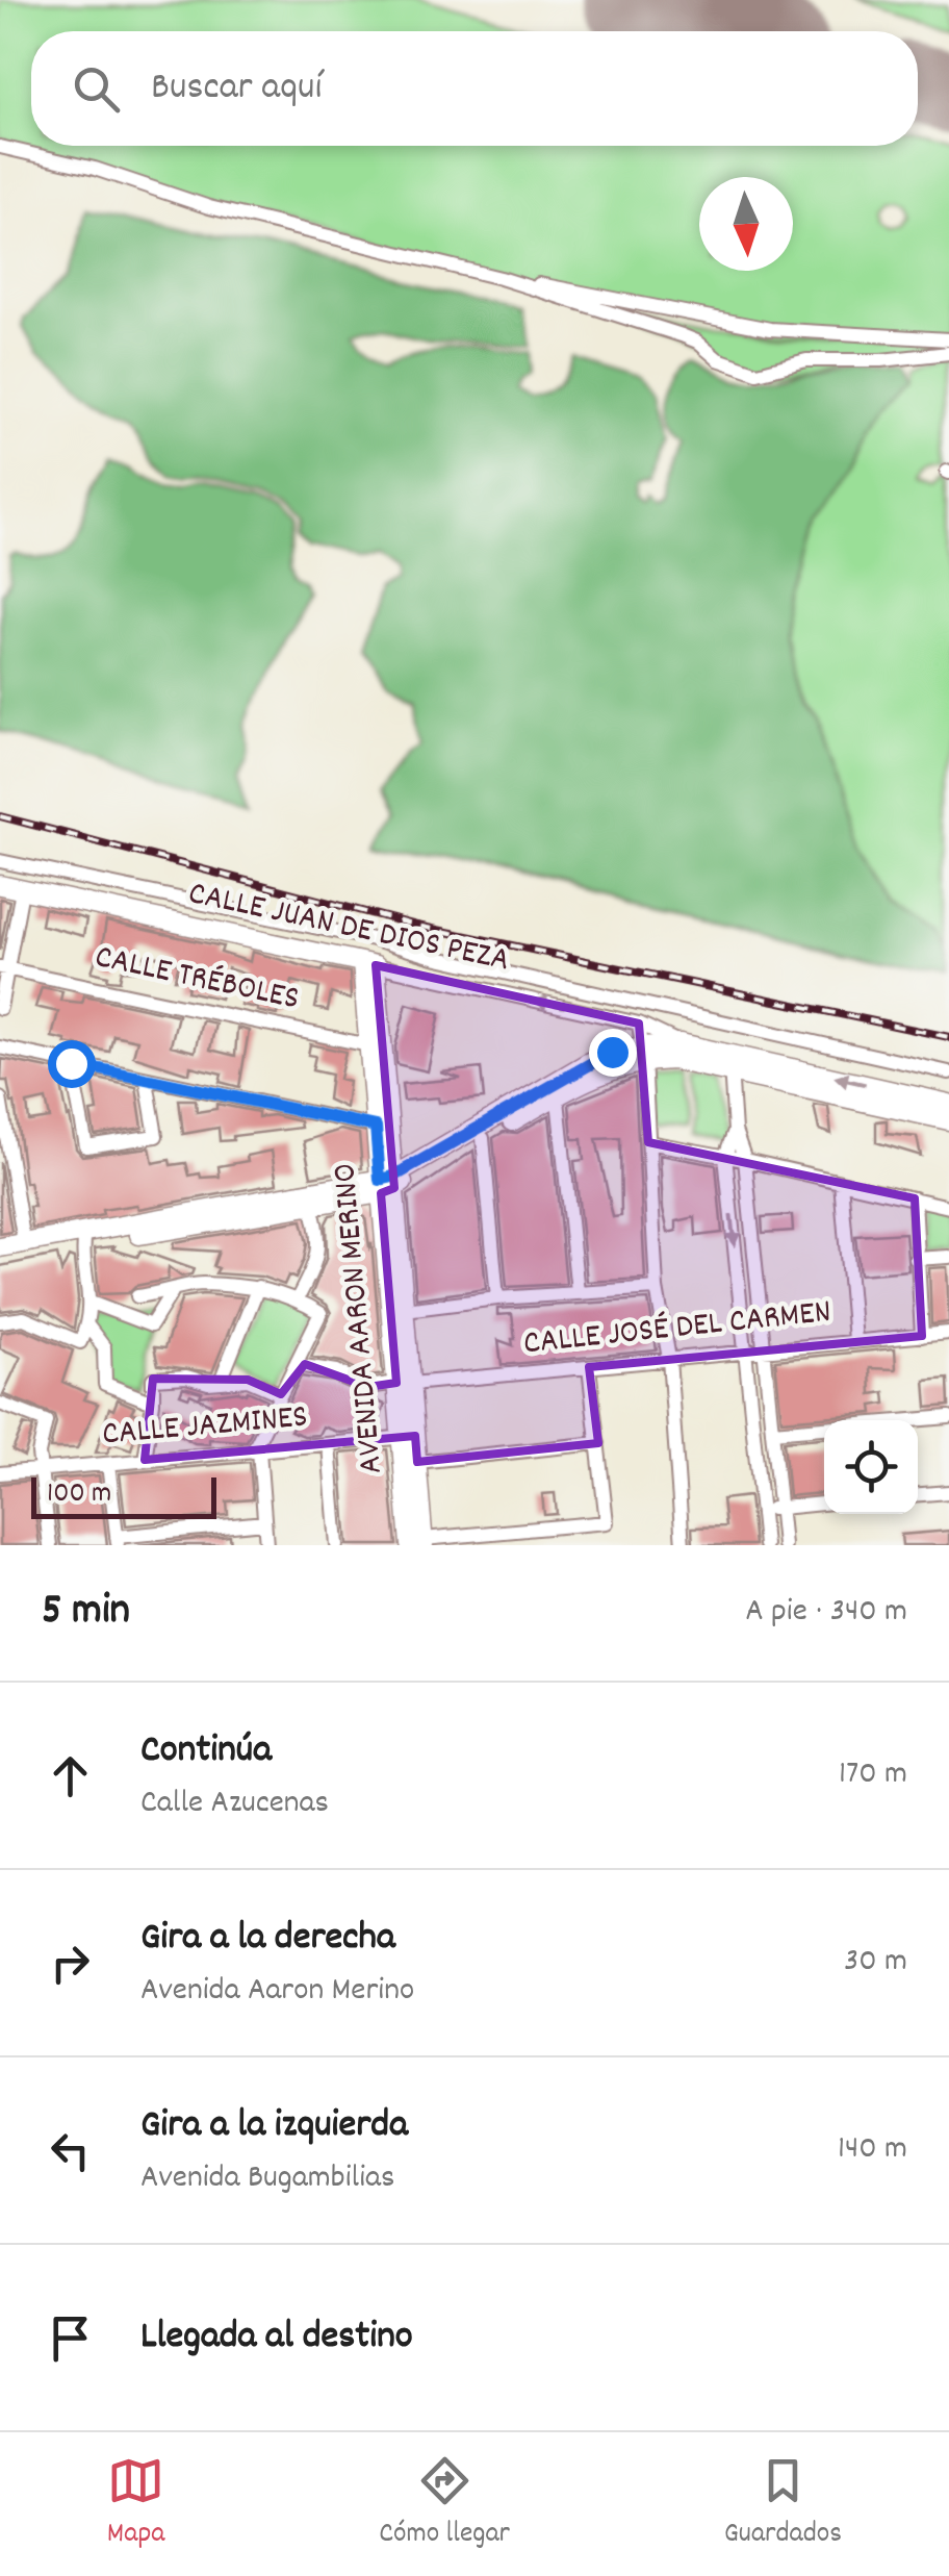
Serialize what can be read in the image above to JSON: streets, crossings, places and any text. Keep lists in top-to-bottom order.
{
  "streets": {
    "main road": ["CALLE JUAN DE DIOS PEZA", "AVENIDA AARON MERINO"],
    "street": ["CALLE TRÉBOLES", "CALLE JOSÉ DEL CARMEN", "CALLE JAZMINES"]
  },
  "crossings": [
    ["CALLE JUAN DE DIOS PEZA", "AVENIDA AARON MERINO"],
    ["CALLE TRÉBOLES", "AVENIDA AARON MERINO"],
    ["AVENIDA AARON MERINO", "CALLE JOSÉ DEL CARMEN"],
    ["AVENIDA AARON MERINO", "CALLE JAZMINES"]
  ],
  "scale_bar": "100 m",
  "north": "bottom",
  "page": {
    "search": "Buscar aquí",
    "scale": "100 m",
    "heading": ["5 min", "A pie · 340 m"],
    "list": [
      ["Continúa", "Calle Azucenas", "170 m"],
      ["Gira a la derecha", "Avenida Aaron Merino", "30 m"],
      ["Gira a la izquierda", "Avenida Bugambilias", "140 m"],
      "Llegada al destino"
    ],
    "nav": ["Mapa", "Cómo llegar", "Guardados"]
  }
}
